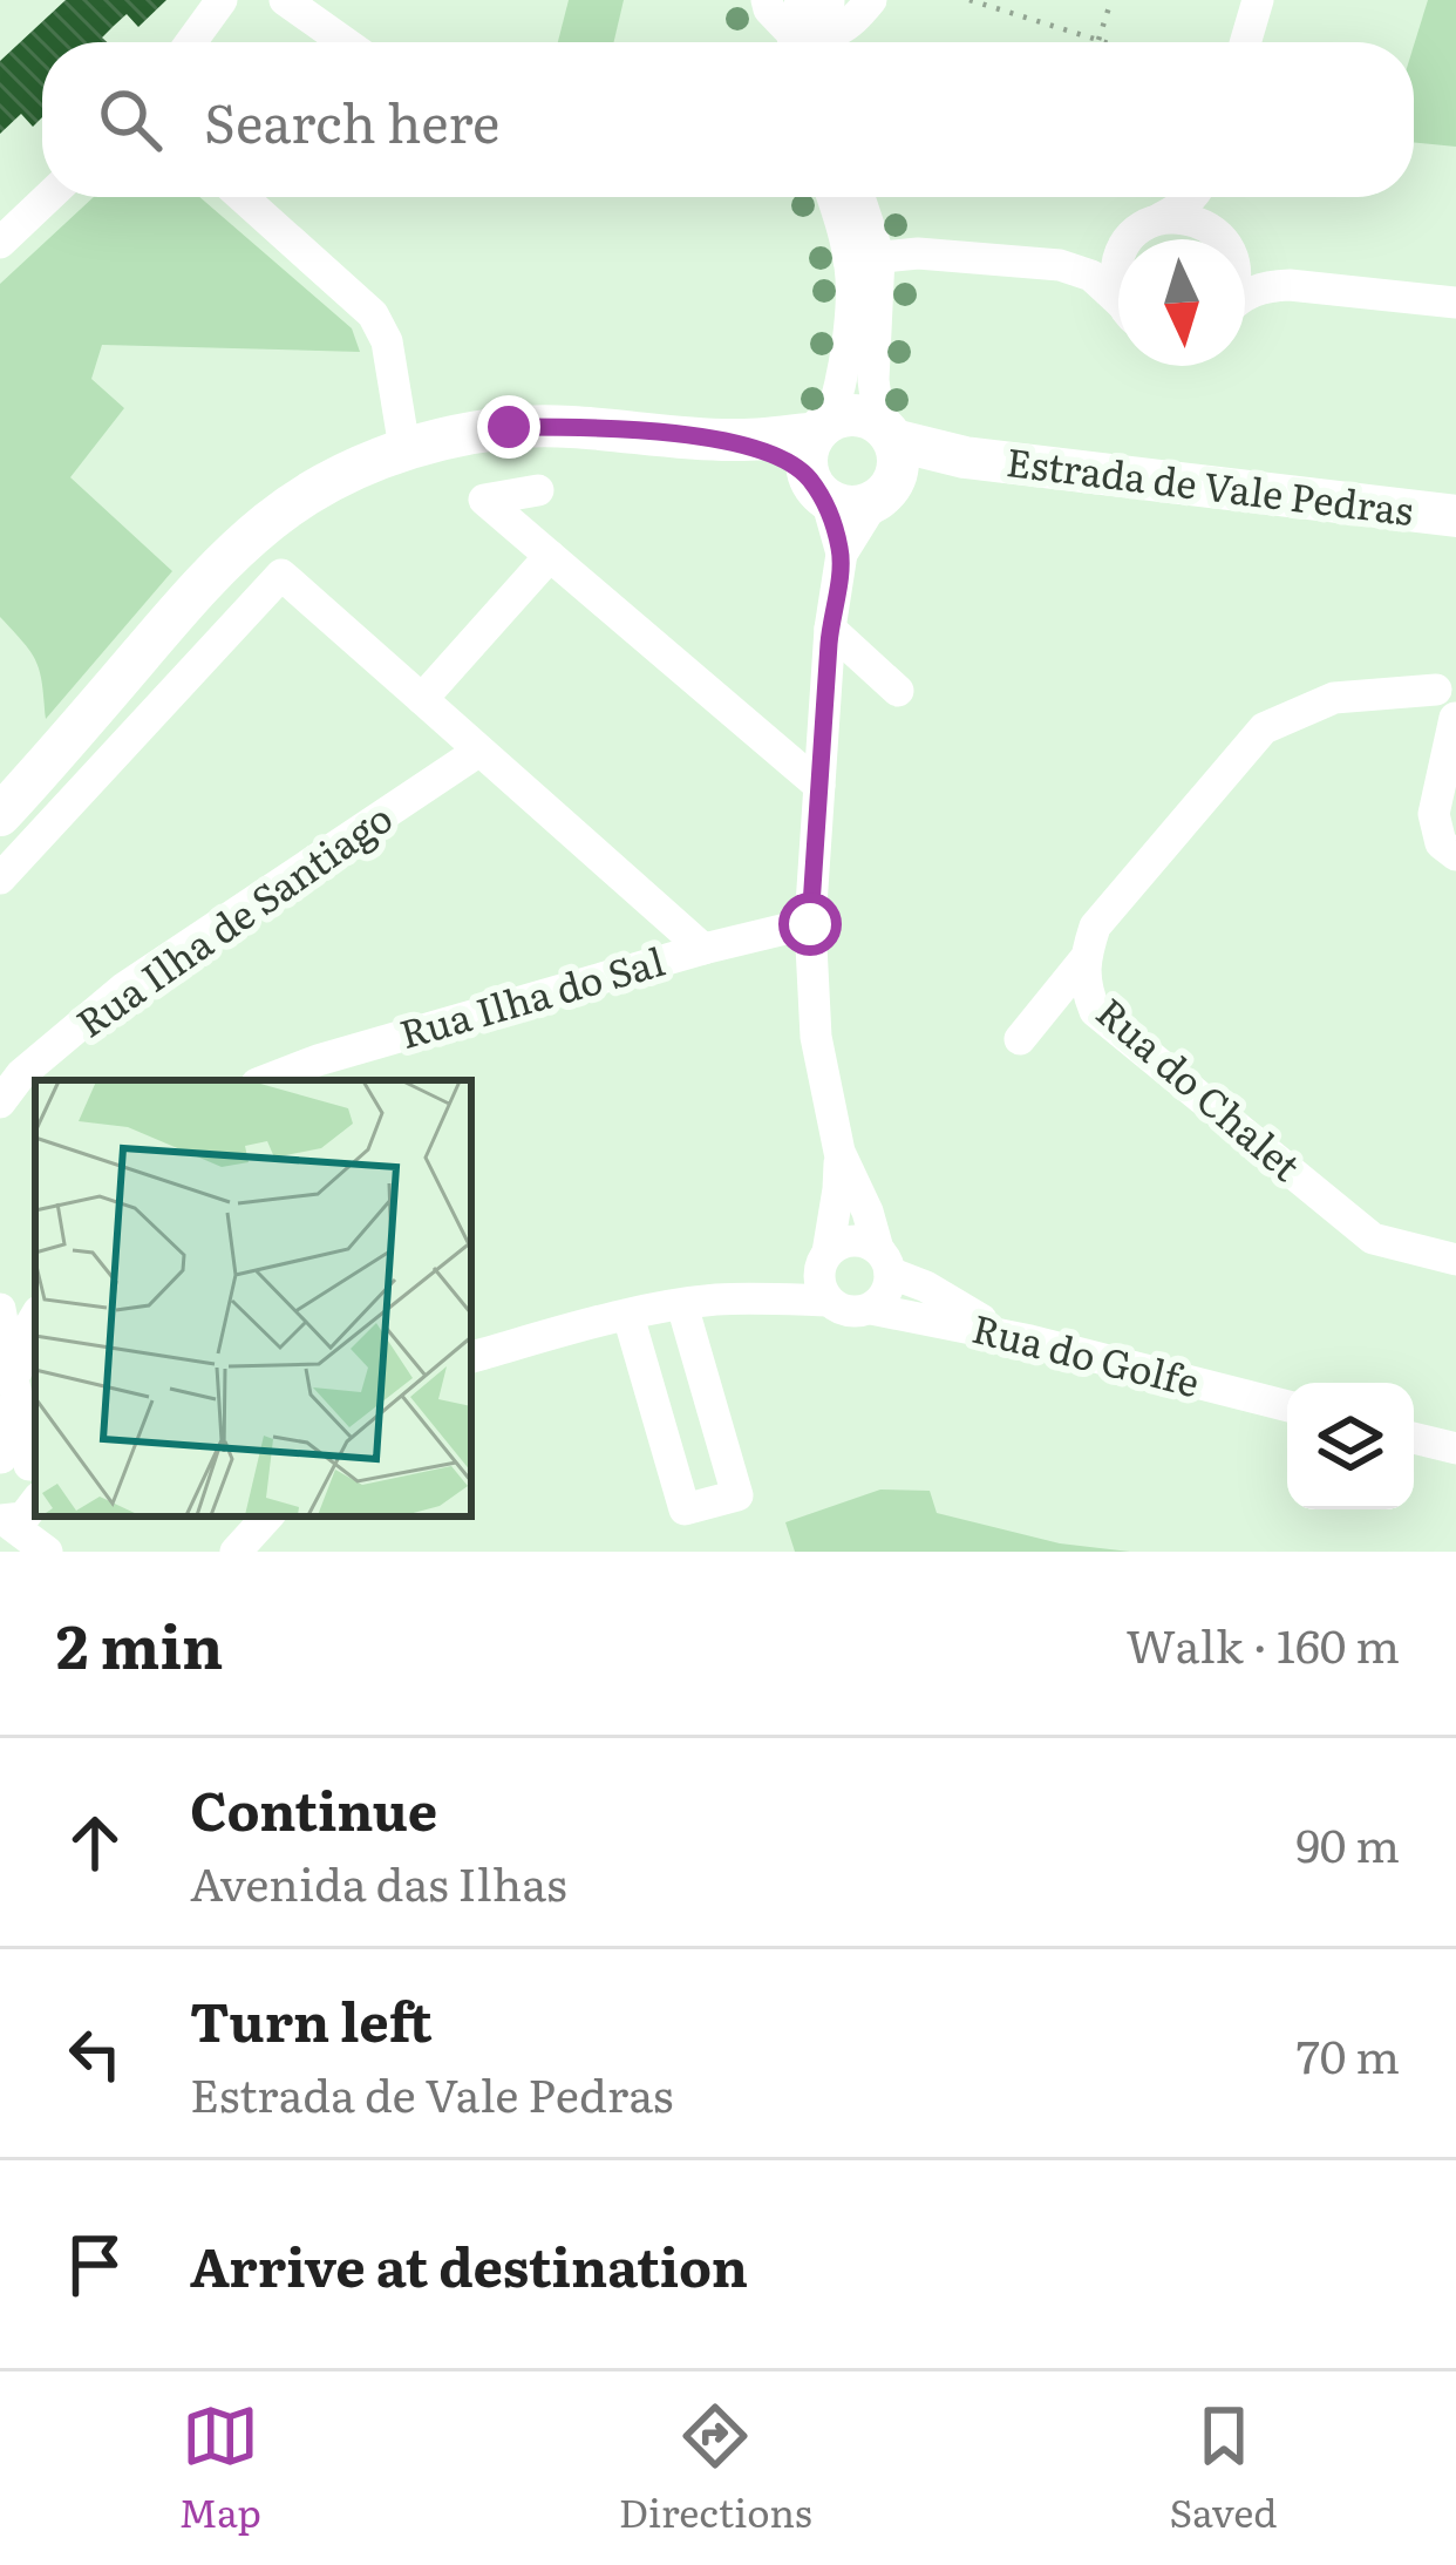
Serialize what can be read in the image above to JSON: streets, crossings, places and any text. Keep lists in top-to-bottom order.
{
  "streets": {
    "main road": ["Estrada de Vale Pedras"],
    "street": [
      "Rua Ilha de Santiago",
      "Rua Ilha do Sal",
      "Rua do Chalet",
      "Rua do Golfe"
    ]
  },
  "north": "bottom",
  "page": {
    "search": "Search here",
    "heading": ["2 min", "Walk · 160 m"],
    "list": [
      ["Continue", "Avenida das Ilhas", "90 m"],
      ["Turn left", "Estrada de Vale Pedras", "70 m"],
      "Arrive at destination"
    ],
    "nav": ["Map", "Directions", "Saved"]
  }
}
